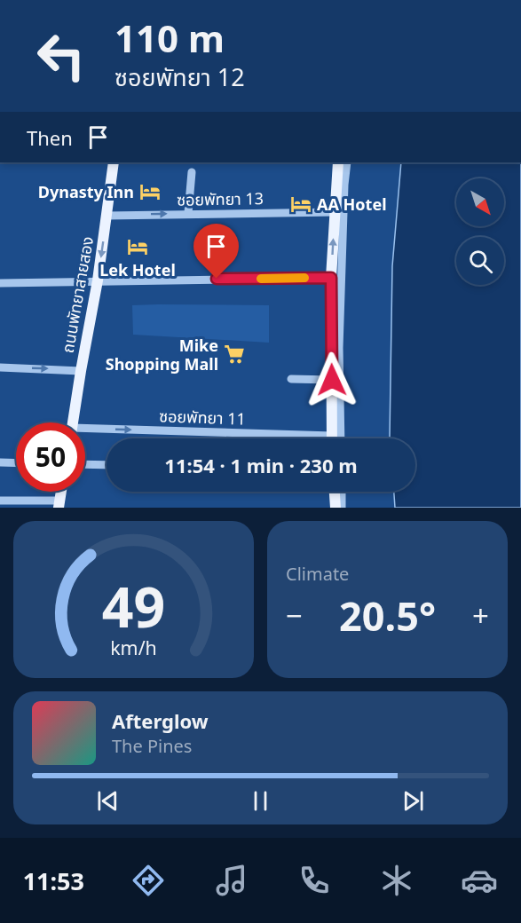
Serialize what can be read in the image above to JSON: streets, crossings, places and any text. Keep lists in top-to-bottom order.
{
  "streets": {
    "main road": ["ถนนพัทยาสายสอง"],
    "street": ["ซอยพัทยา 13", "ซอยพัทยา 11"]
  },
  "crossings": [
    ["ซอยพัทยา 13", "ถนนพัทยาสายสอง"]
  ],
  "one_way": ["ซอยพัทยา 11"],
  "places": {
    "hotel": ["Dynasty Inn", "AA Hotel", "Lek Hotel"],
    "supermarket": ["Mike Shopping Mall"]
  },
  "north": "bottom right",
  "page": {
    "turn": ["110 m", "ซอยพัทยา 12"],
    "then": "Then",
    "limit": "50",
    "trip": "11:54 · 1 min · 230 m",
    "tile": "Climate",
    "heat": ["−", "20.5°", "+"],
    "song": ["Afterglow", "The Pines"],
    "tabs": "11:53",
    "gauge": ["49", "km/h"]
  }
}
